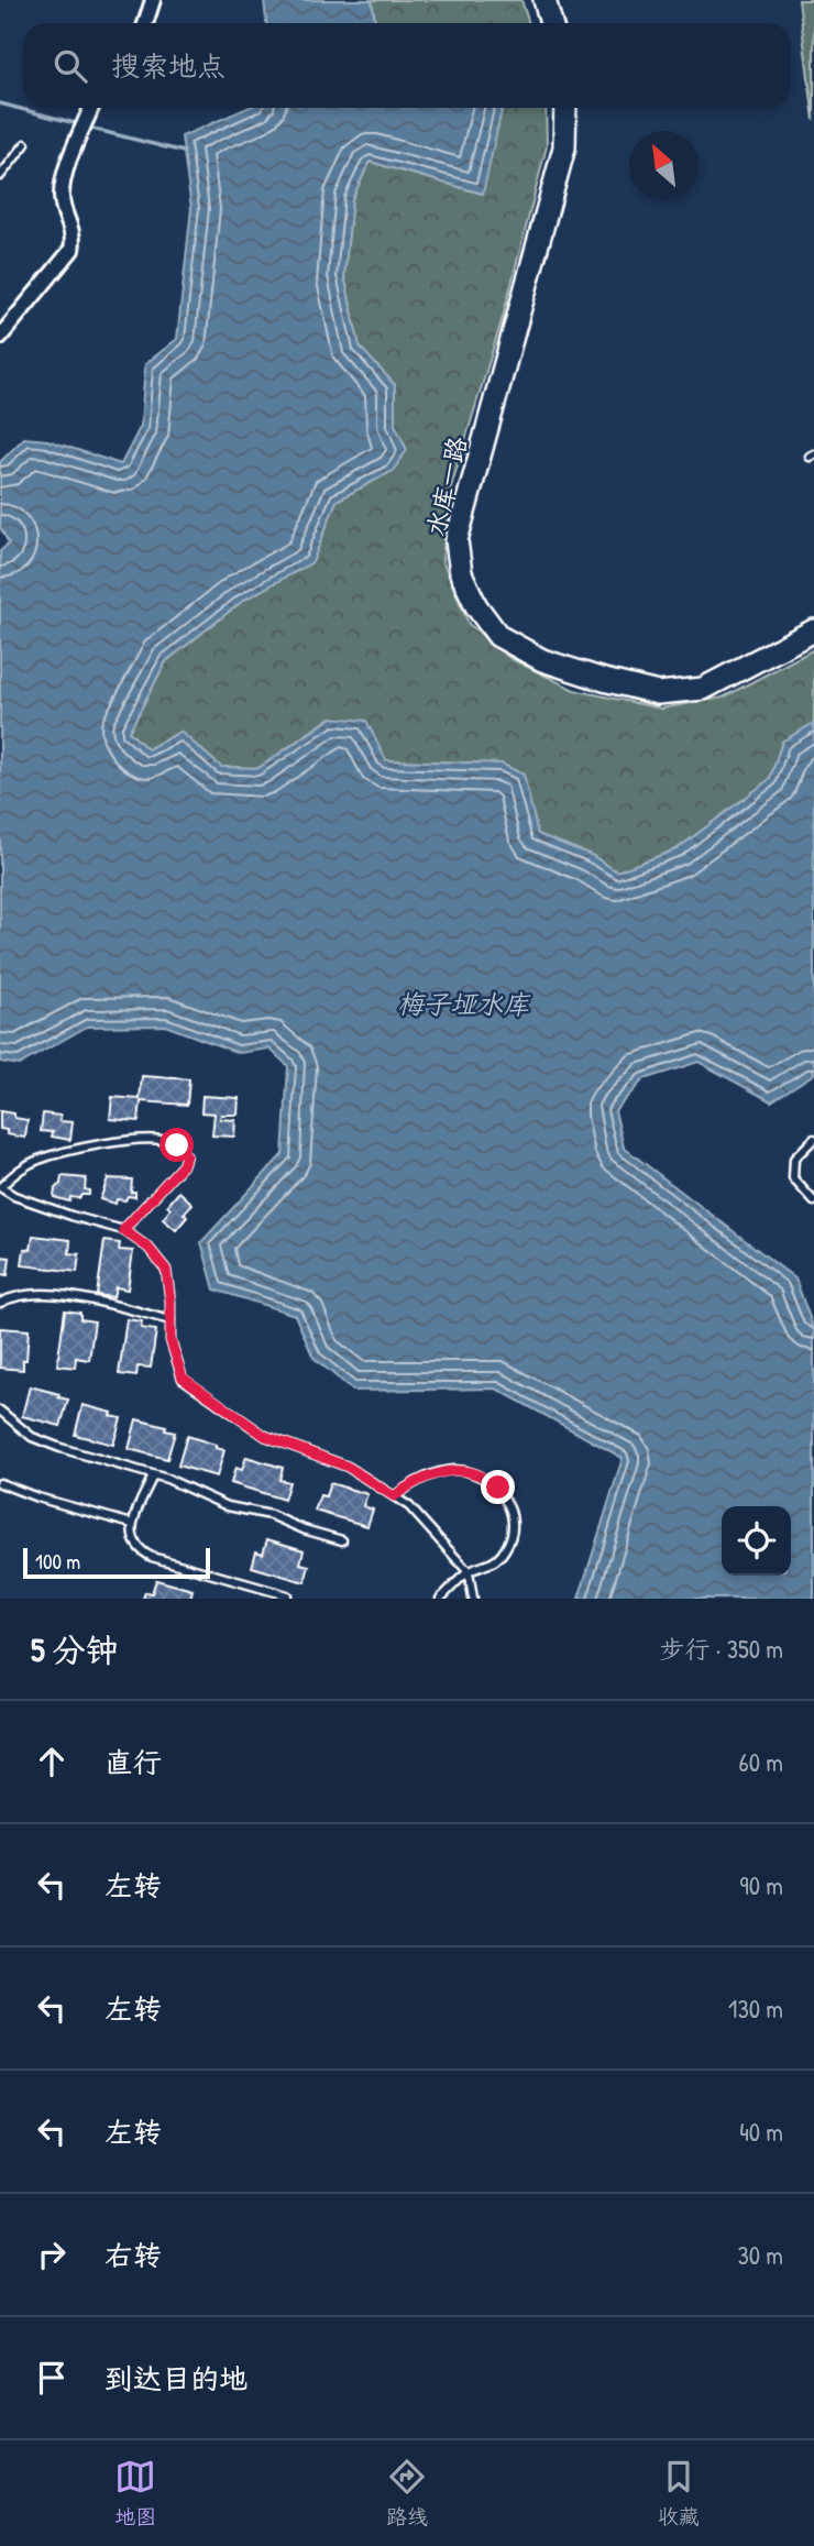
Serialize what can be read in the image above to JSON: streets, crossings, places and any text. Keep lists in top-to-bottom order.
{
  "streets": {
    "street": ["水库一路"]
  },
  "water": ["梅子垭水库"],
  "scale_bar": "100 m",
  "north": "top left",
  "page": {
    "search": "搜索地点",
    "scale": "100 m",
    "heading": ["5 分钟", "步行 · 350 m"],
    "list": [
      ["直行", "60 m"],
      ["左转", "90 m"],
      ["左转", "130 m"],
      ["左转", "40 m"],
      ["右转", "30 m"],
      "到达目的地"
    ],
    "nav": ["地图", "路线", "收藏"]
  }
}
